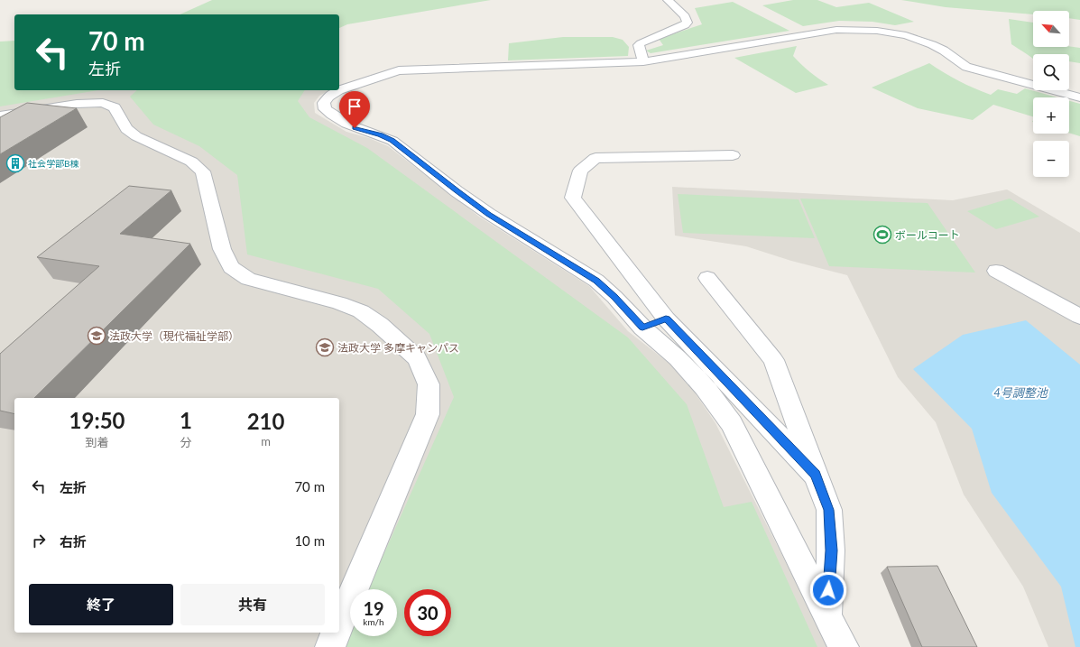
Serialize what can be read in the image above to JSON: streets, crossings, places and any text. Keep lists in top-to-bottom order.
{
  "water": ["4号調整池"],
  "places": {
    "building": ["社会学部B棟"],
    "sports": ["ボールコート"],
    "school or university": ["法政大学（現代福祉学部）", "法政大学 多摩キャンパス"]
  },
  "north": "top left",
  "page": {
    "map_buttons": ["+", "−"],
    "turn": ["70 m", "左折"],
    "eta": [
      "19:50",
      "到着",
      "1",
      "分",
      "210",
      "m"
    ],
    "list": [
      {
        "name": "左折",
        "value": "70 m"
      },
      {
        "name": "右折",
        "value": "10 m"
      }
    ],
    "buttons": ["終了", "共有"],
    "speed": "19 km/h",
    "limit": "30"
  }
}
